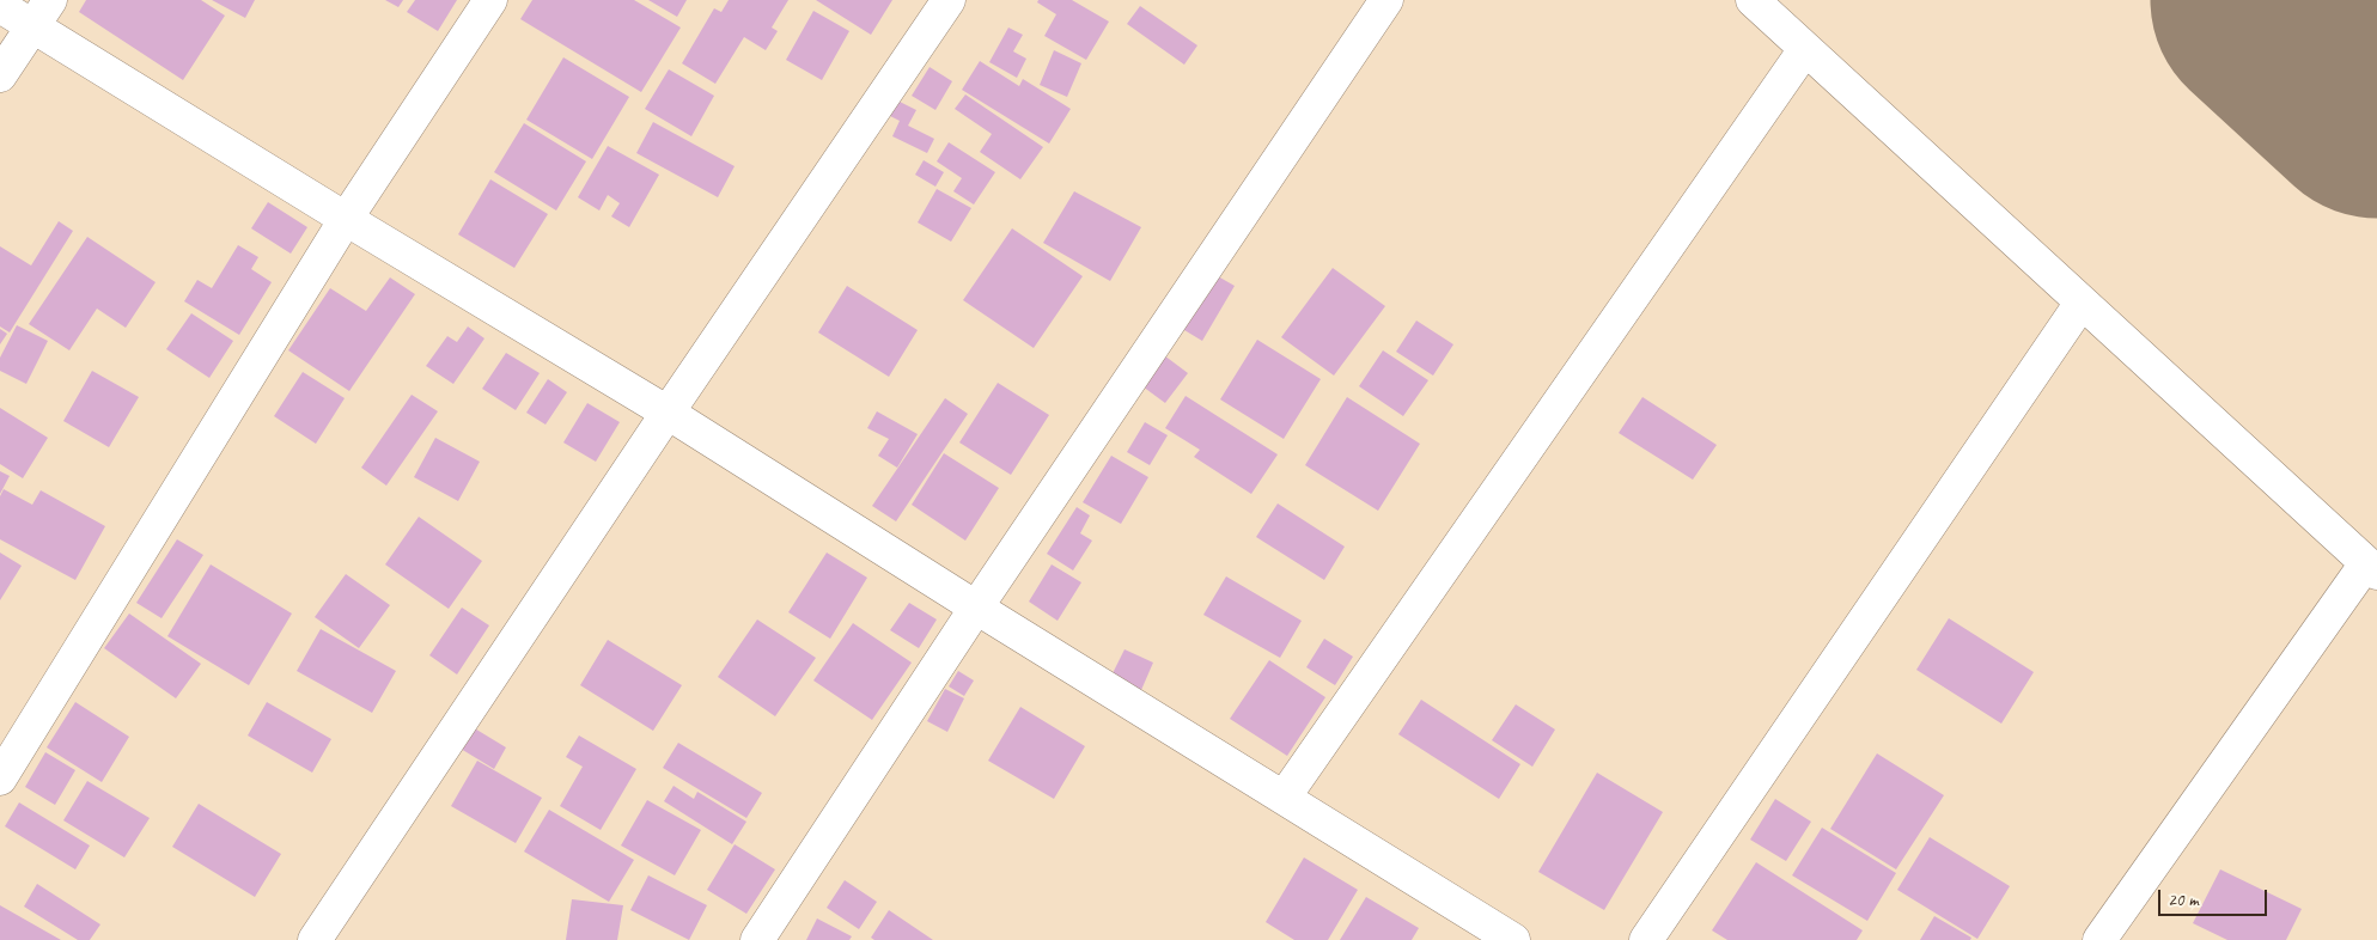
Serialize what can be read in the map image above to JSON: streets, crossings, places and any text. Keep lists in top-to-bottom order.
{
  "scale_bar": "20 m"
}
